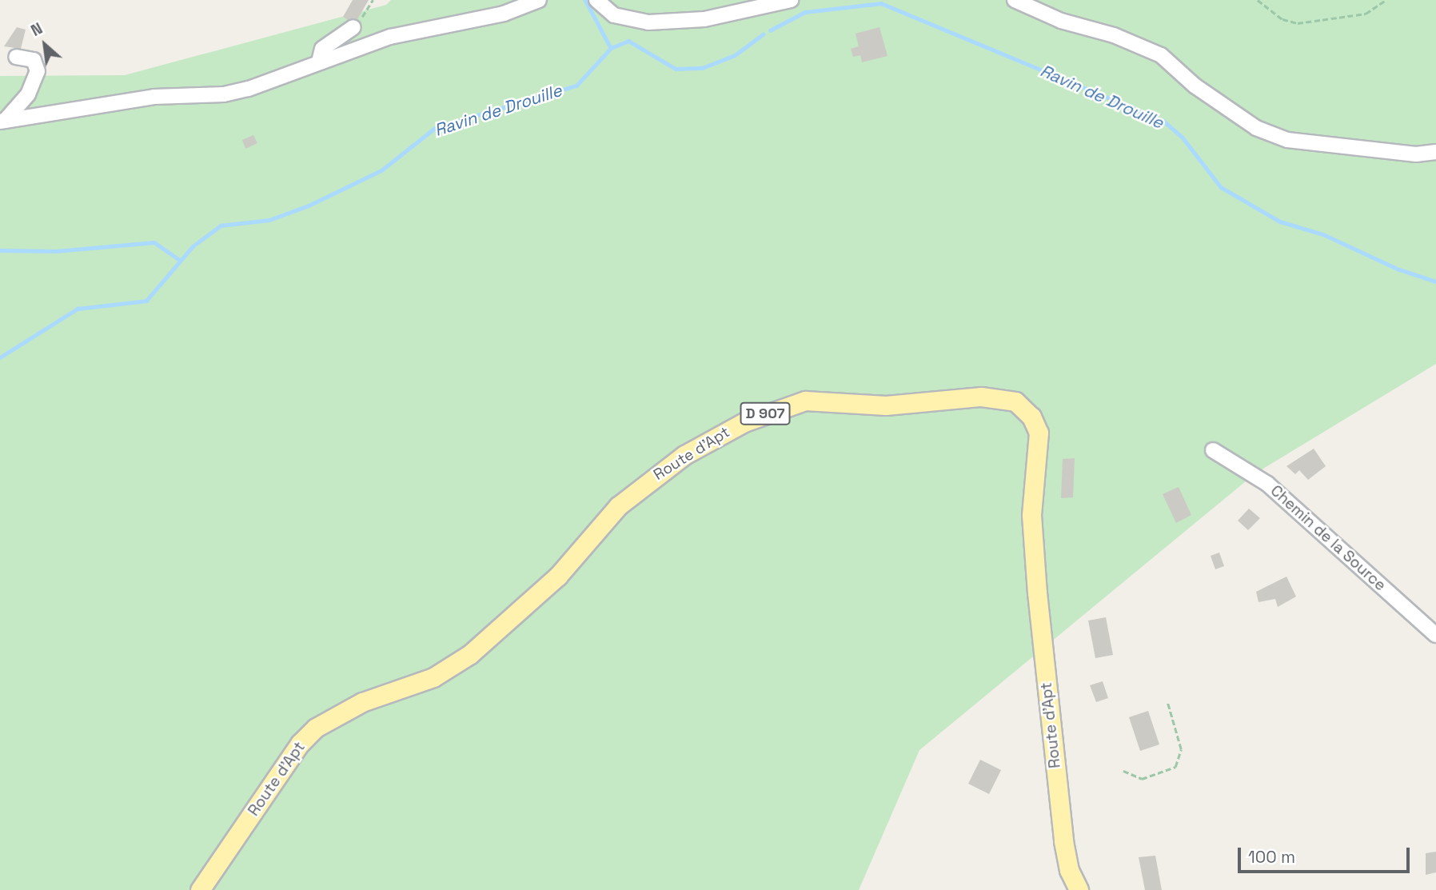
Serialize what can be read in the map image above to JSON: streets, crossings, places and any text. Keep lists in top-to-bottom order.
{
  "streets": {
    "main road": ["D 907", "Route d'Apt"],
    "street": ["Chemin de la Source"]
  },
  "water": ["Ravin de Drouille"],
  "scale_bar": "100 m",
  "north": "top left"
}
